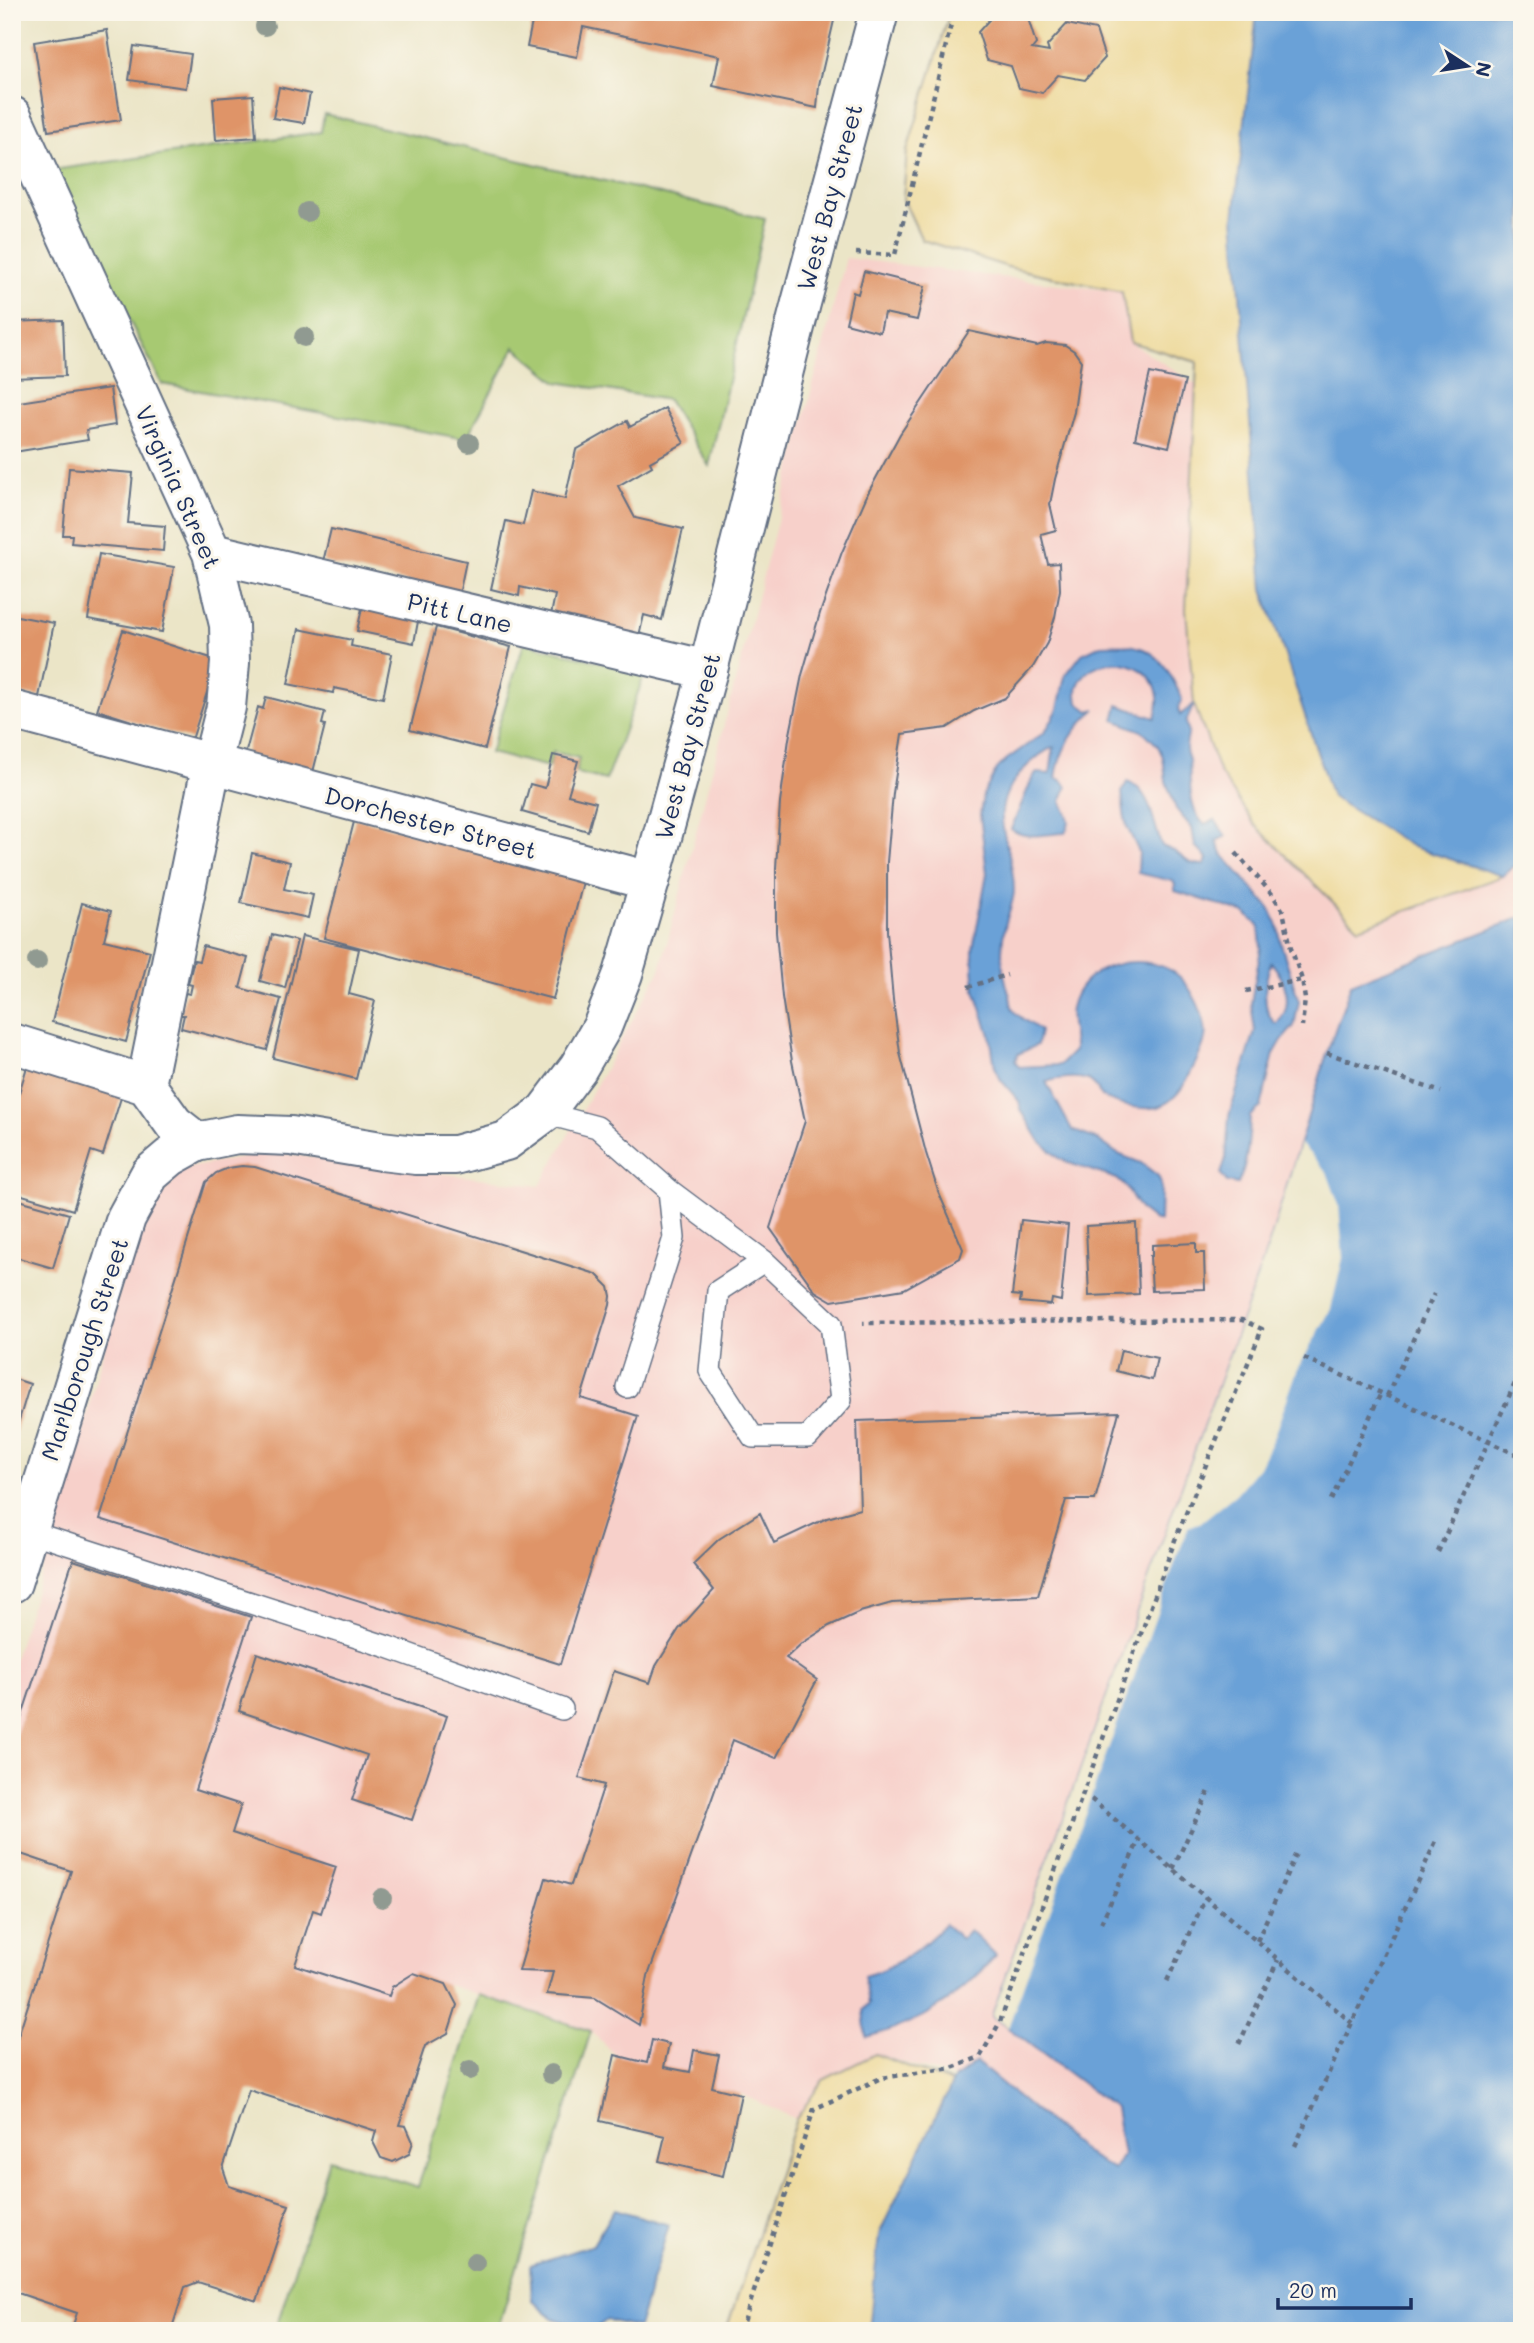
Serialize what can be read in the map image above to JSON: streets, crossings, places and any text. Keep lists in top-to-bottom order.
{
  "streets": {
    "main road": [
      "West Bay Street",
      "Virginia Street",
      "Pitt Lane",
      "Dorchester Street",
      "Marlborough Street"
    ]
  },
  "crossings": [
    ["West Bay Street", "Pitt Lane"],
    ["West Bay Street", "Dorchester Street"],
    ["West Bay Street", "Marlborough Street"],
    ["Virginia Street", "Pitt Lane"],
    ["Virginia Street", "Dorchester Street"]
  ],
  "scale_bar": "20 m",
  "north": "right"
}
